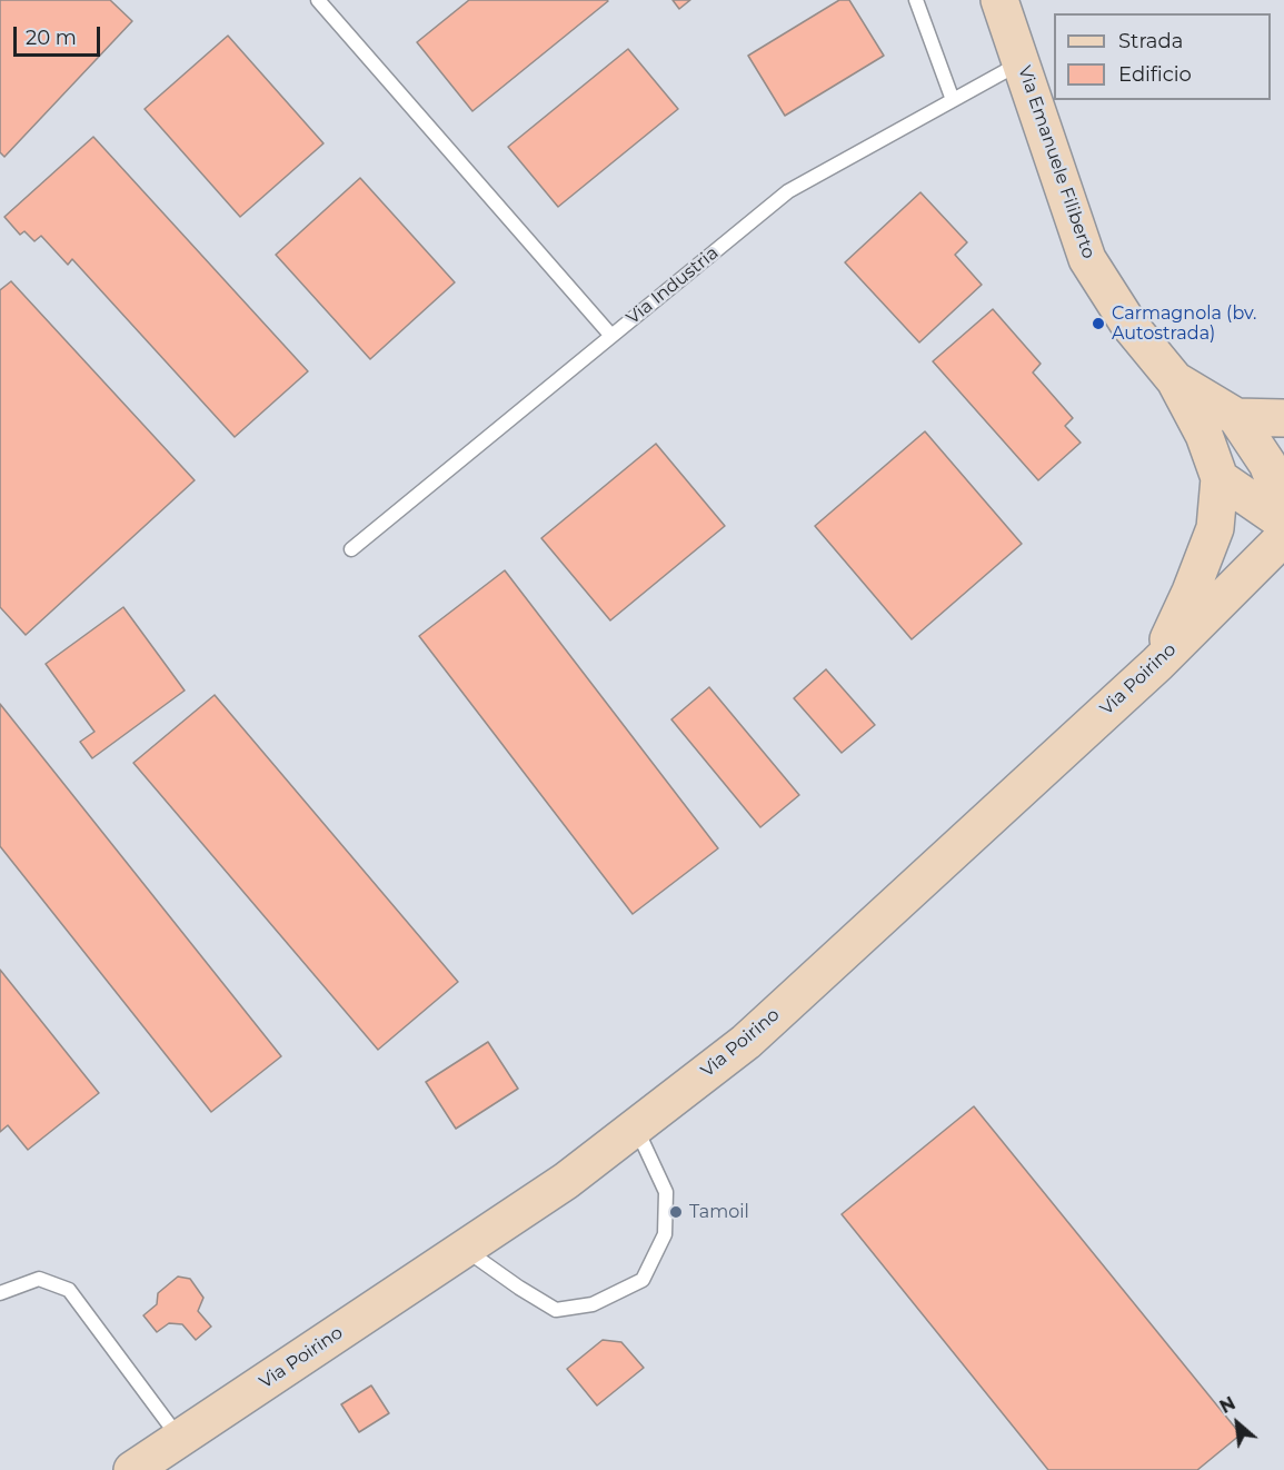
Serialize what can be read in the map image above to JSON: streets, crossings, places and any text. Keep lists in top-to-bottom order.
{
  "streets": {
    "main road": ["Via Emanuele Filiberto", "Via Poirino"],
    "lane": ["Via Industria"]
  },
  "crossings": [
    ["Via Emanuele Filiberto", "Via Industria"]
  ],
  "places": ["Carmagnola (bv. Autostrada)", "Tamoil"],
  "legend": ["Strada", "Edificio"],
  "scale_bar": "20 m",
  "north": "top left"
}
